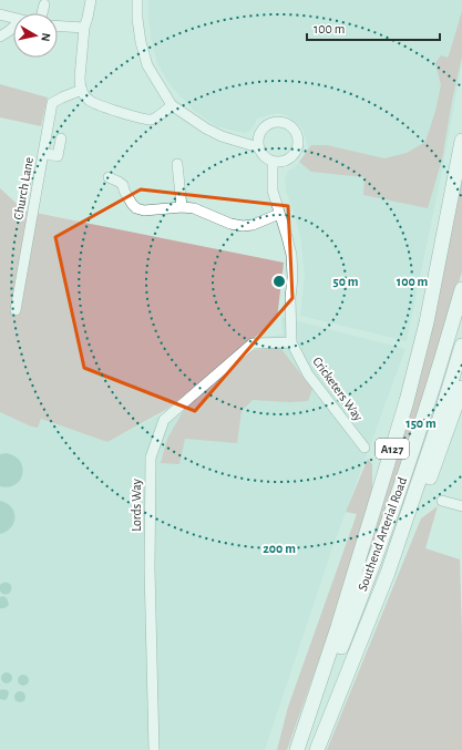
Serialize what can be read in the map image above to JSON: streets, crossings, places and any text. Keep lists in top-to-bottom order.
{
  "streets": {
    "highway": ["A127", "Southend Arterial Road"],
    "street": ["Church Lane", "Cricketers Way", "Lords Way"]
  },
  "crossings": [
    ["Cricketers Way", "Lords Way"],
    ["A127", "Southend Arterial Road"]
  ],
  "scale_bar": "100 m",
  "north": "right",
  "rings": [
    "50 m",
    "100 m",
    "150 m",
    "200 m"
  ]
}
